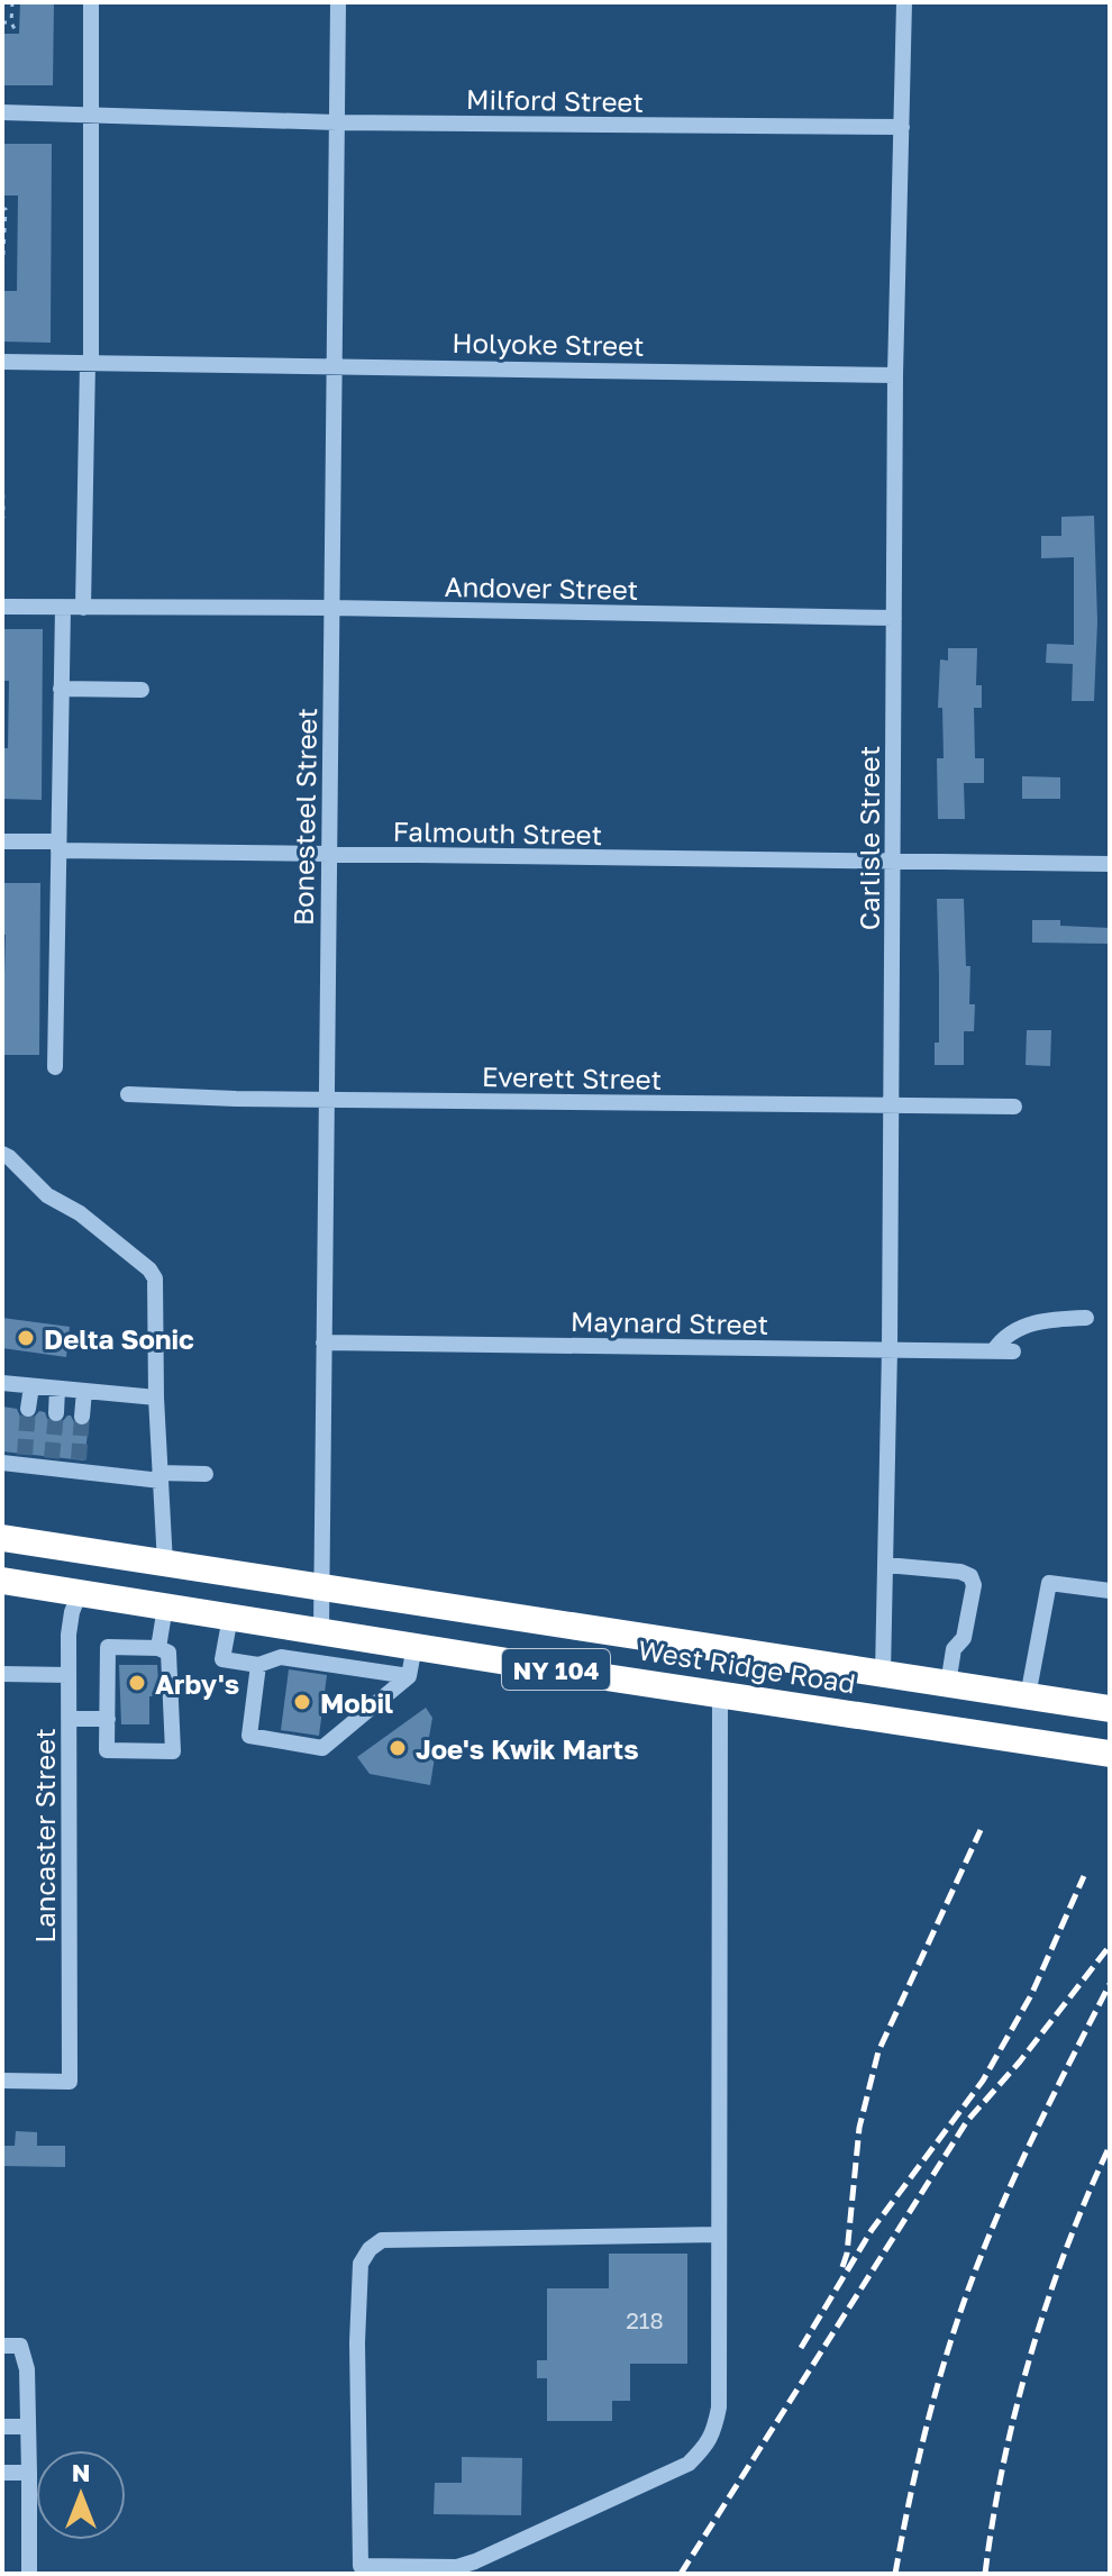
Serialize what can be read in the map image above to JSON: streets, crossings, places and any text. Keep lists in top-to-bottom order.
{
  "streets": {
    "highway": ["West Ridge Road", "NY 104"],
    "street": [
      "Milford Street",
      "Holyoke Street",
      "Andover Street",
      "Bonesteel Street",
      "Falmouth Street",
      "Carlisle Street",
      "Everett Street",
      "Maynard Street",
      "Lancaster Street"
    ]
  },
  "crossings": [
    ["Milford Street", "Bonesteel Street"],
    ["Milford Street", "Carlisle Street"],
    ["Holyoke Street", "Bonesteel Street"],
    ["Holyoke Street", "Carlisle Street"],
    ["Andover Street", "Bonesteel Street"],
    ["Andover Street", "Carlisle Street"],
    ["Bonesteel Street", "Falmouth Street"],
    ["Bonesteel Street", "Everett Street"],
    ["Bonesteel Street", "Maynard Street"],
    ["Bonesteel Street", "West Ridge Road"],
    ["Falmouth Street", "Carlisle Street"],
    ["Carlisle Street", "Everett Street"],
    ["Carlisle Street", "Maynard Street"],
    ["Carlisle Street", "West Ridge Road"],
    ["West Ridge Road", "Lancaster Street"]
  ],
  "places": [
    "Delta Sonic",
    "Arby's",
    "Mobil",
    "Joe's Kwik Marts"
  ],
  "house_numbers": ["218"],
  "north": "top"
}
